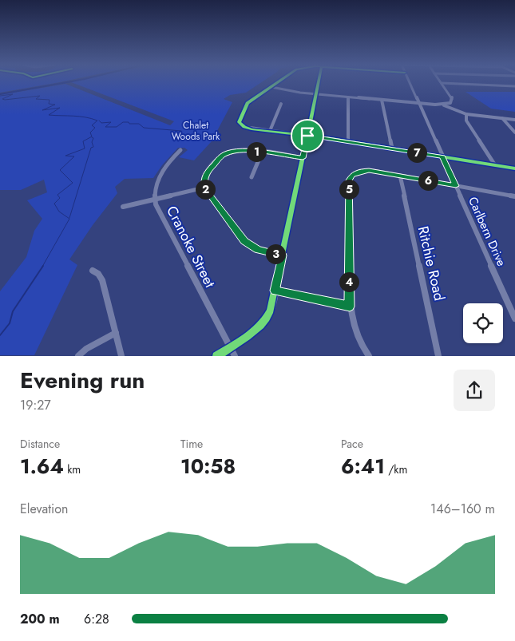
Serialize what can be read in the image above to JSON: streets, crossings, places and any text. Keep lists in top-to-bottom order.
{
  "streets": {
    "street": ["Carlbern Drive", "Cranoke Street", "Ritchie Road"]
  },
  "parks": ["Chalet Woods Park"],
  "page": {
    "pins": [
      "1",
      "7",
      "6",
      "2",
      "5",
      "3",
      "4"
    ],
    "heading": ["Evening run", "19:27"],
    "stats": [
      ["Distance", "1.64 km"],
      ["Time", "10:58"],
      ["Pace", "6:41 /km"]
    ],
    "chart": ["Elevation", "146–160 m"],
    "list": [
      {
        "name": "200 m",
        "note": "6:28"
      }
    ]
  }
}
